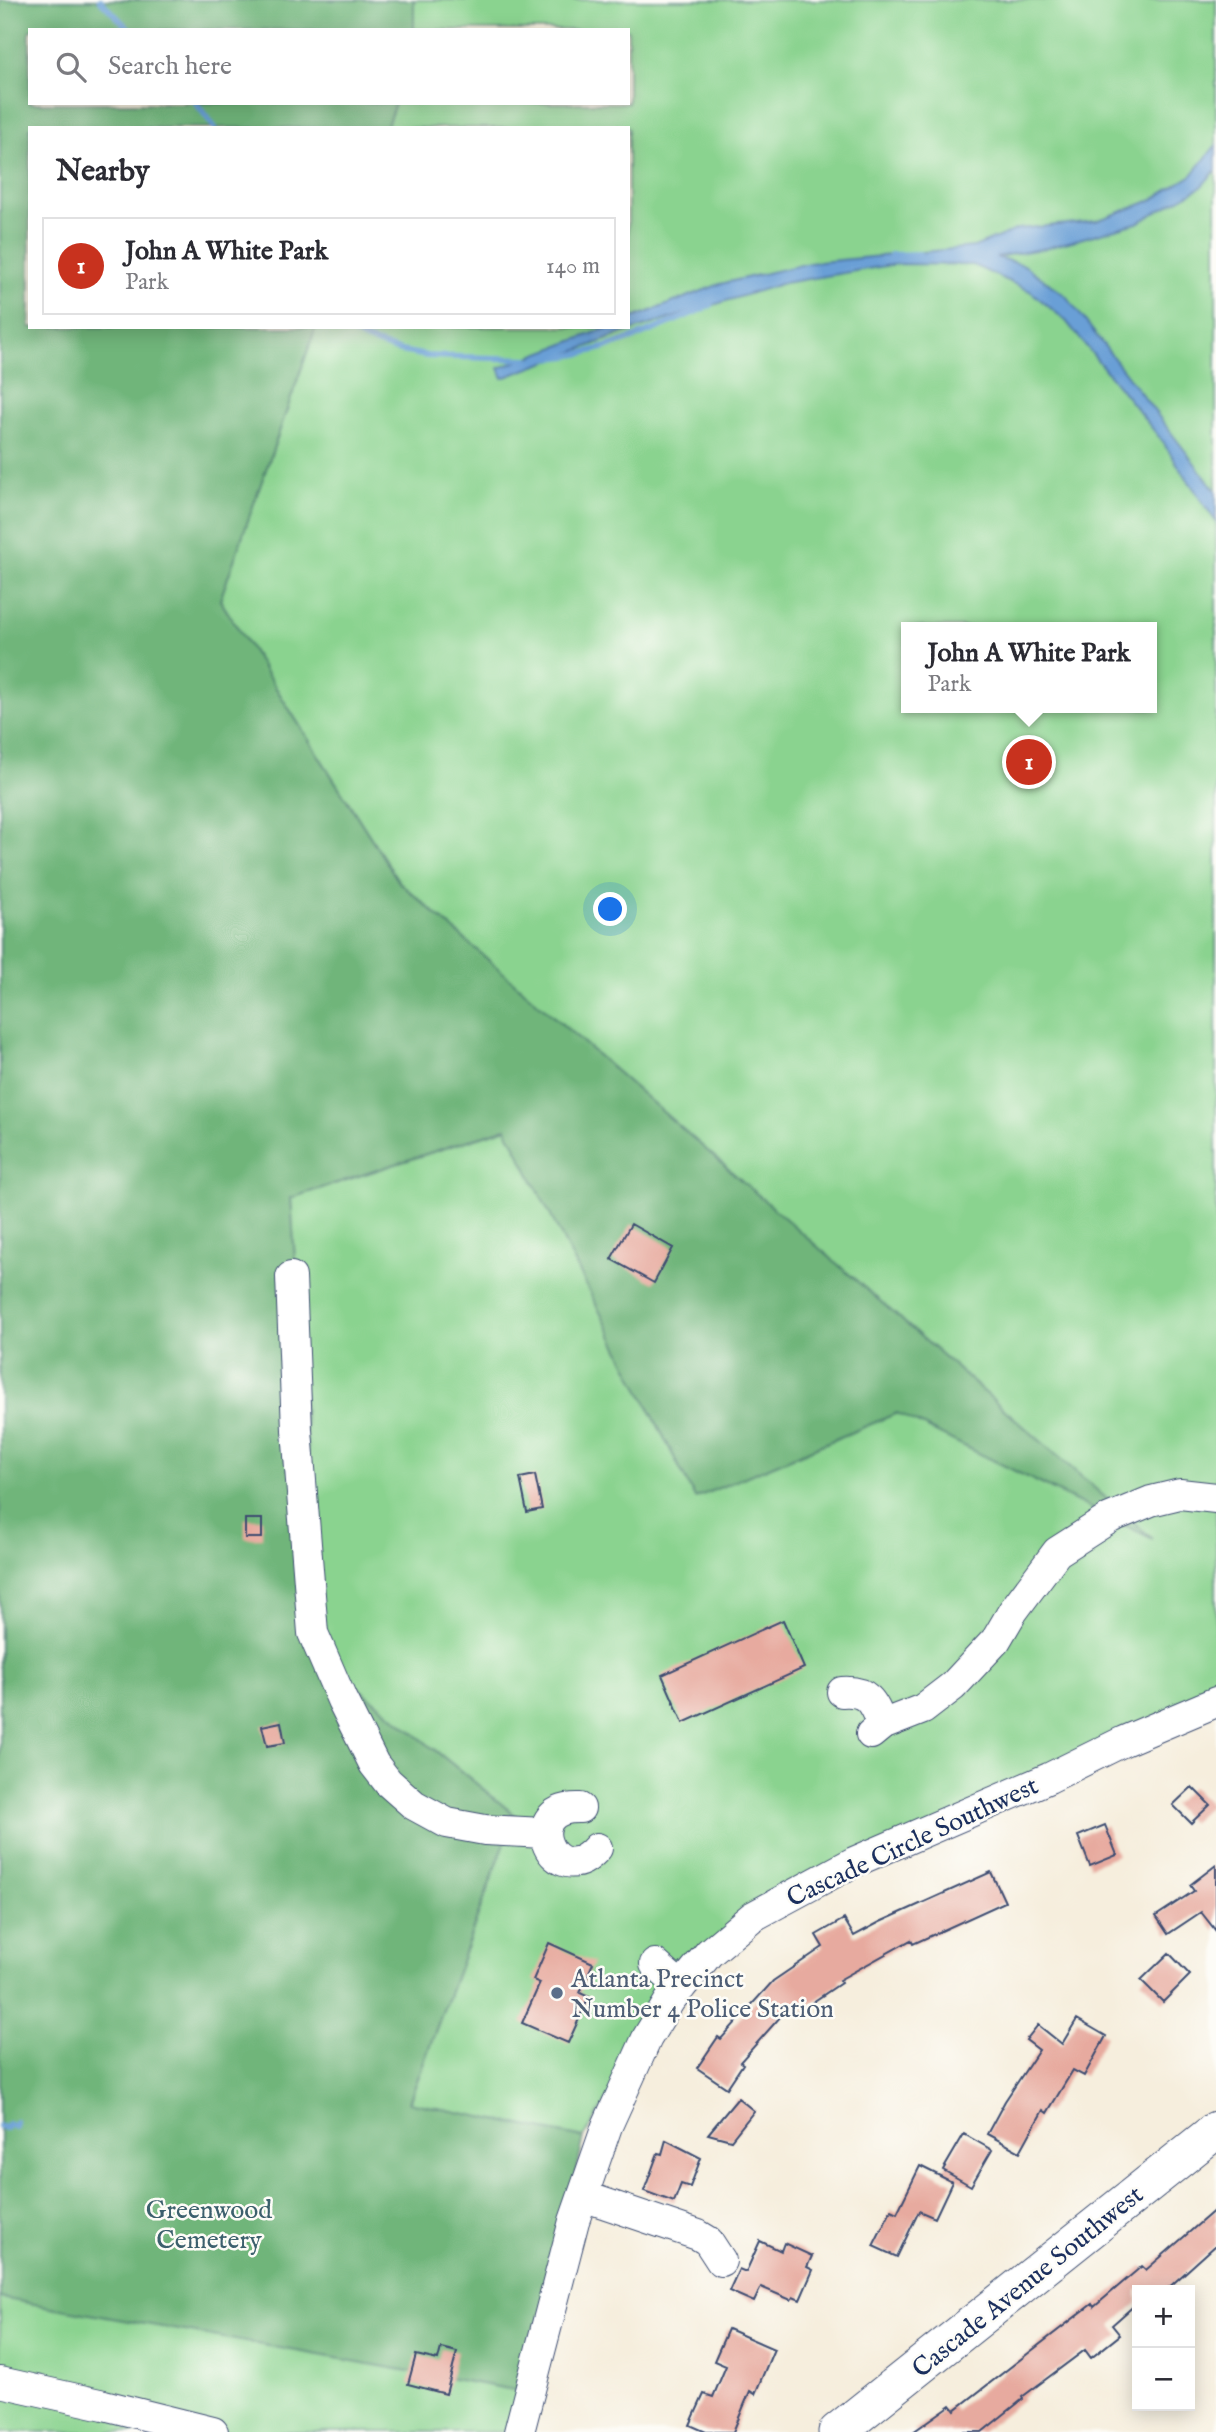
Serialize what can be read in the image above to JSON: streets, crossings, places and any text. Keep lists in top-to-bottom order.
{
  "streets": {
    "main road": ["Cascade Avenue Southwest"],
    "street": ["Cascade Circle Southwest"]
  },
  "parks": ["Greenwood Cemetery"],
  "places": ["Atlanta Precinct Number 4 Police Station"],
  "page": {
    "search": "Search here",
    "heading": "Nearby",
    "list": [
      {
        "mark": "1",
        "name": "John A White Park",
        "note": "Park",
        "value": "140 m"
      }
    ],
    "popup": ["John A White Park", "Park"],
    "pins": "1",
    "map_buttons": ["+", "−"]
  }
}
